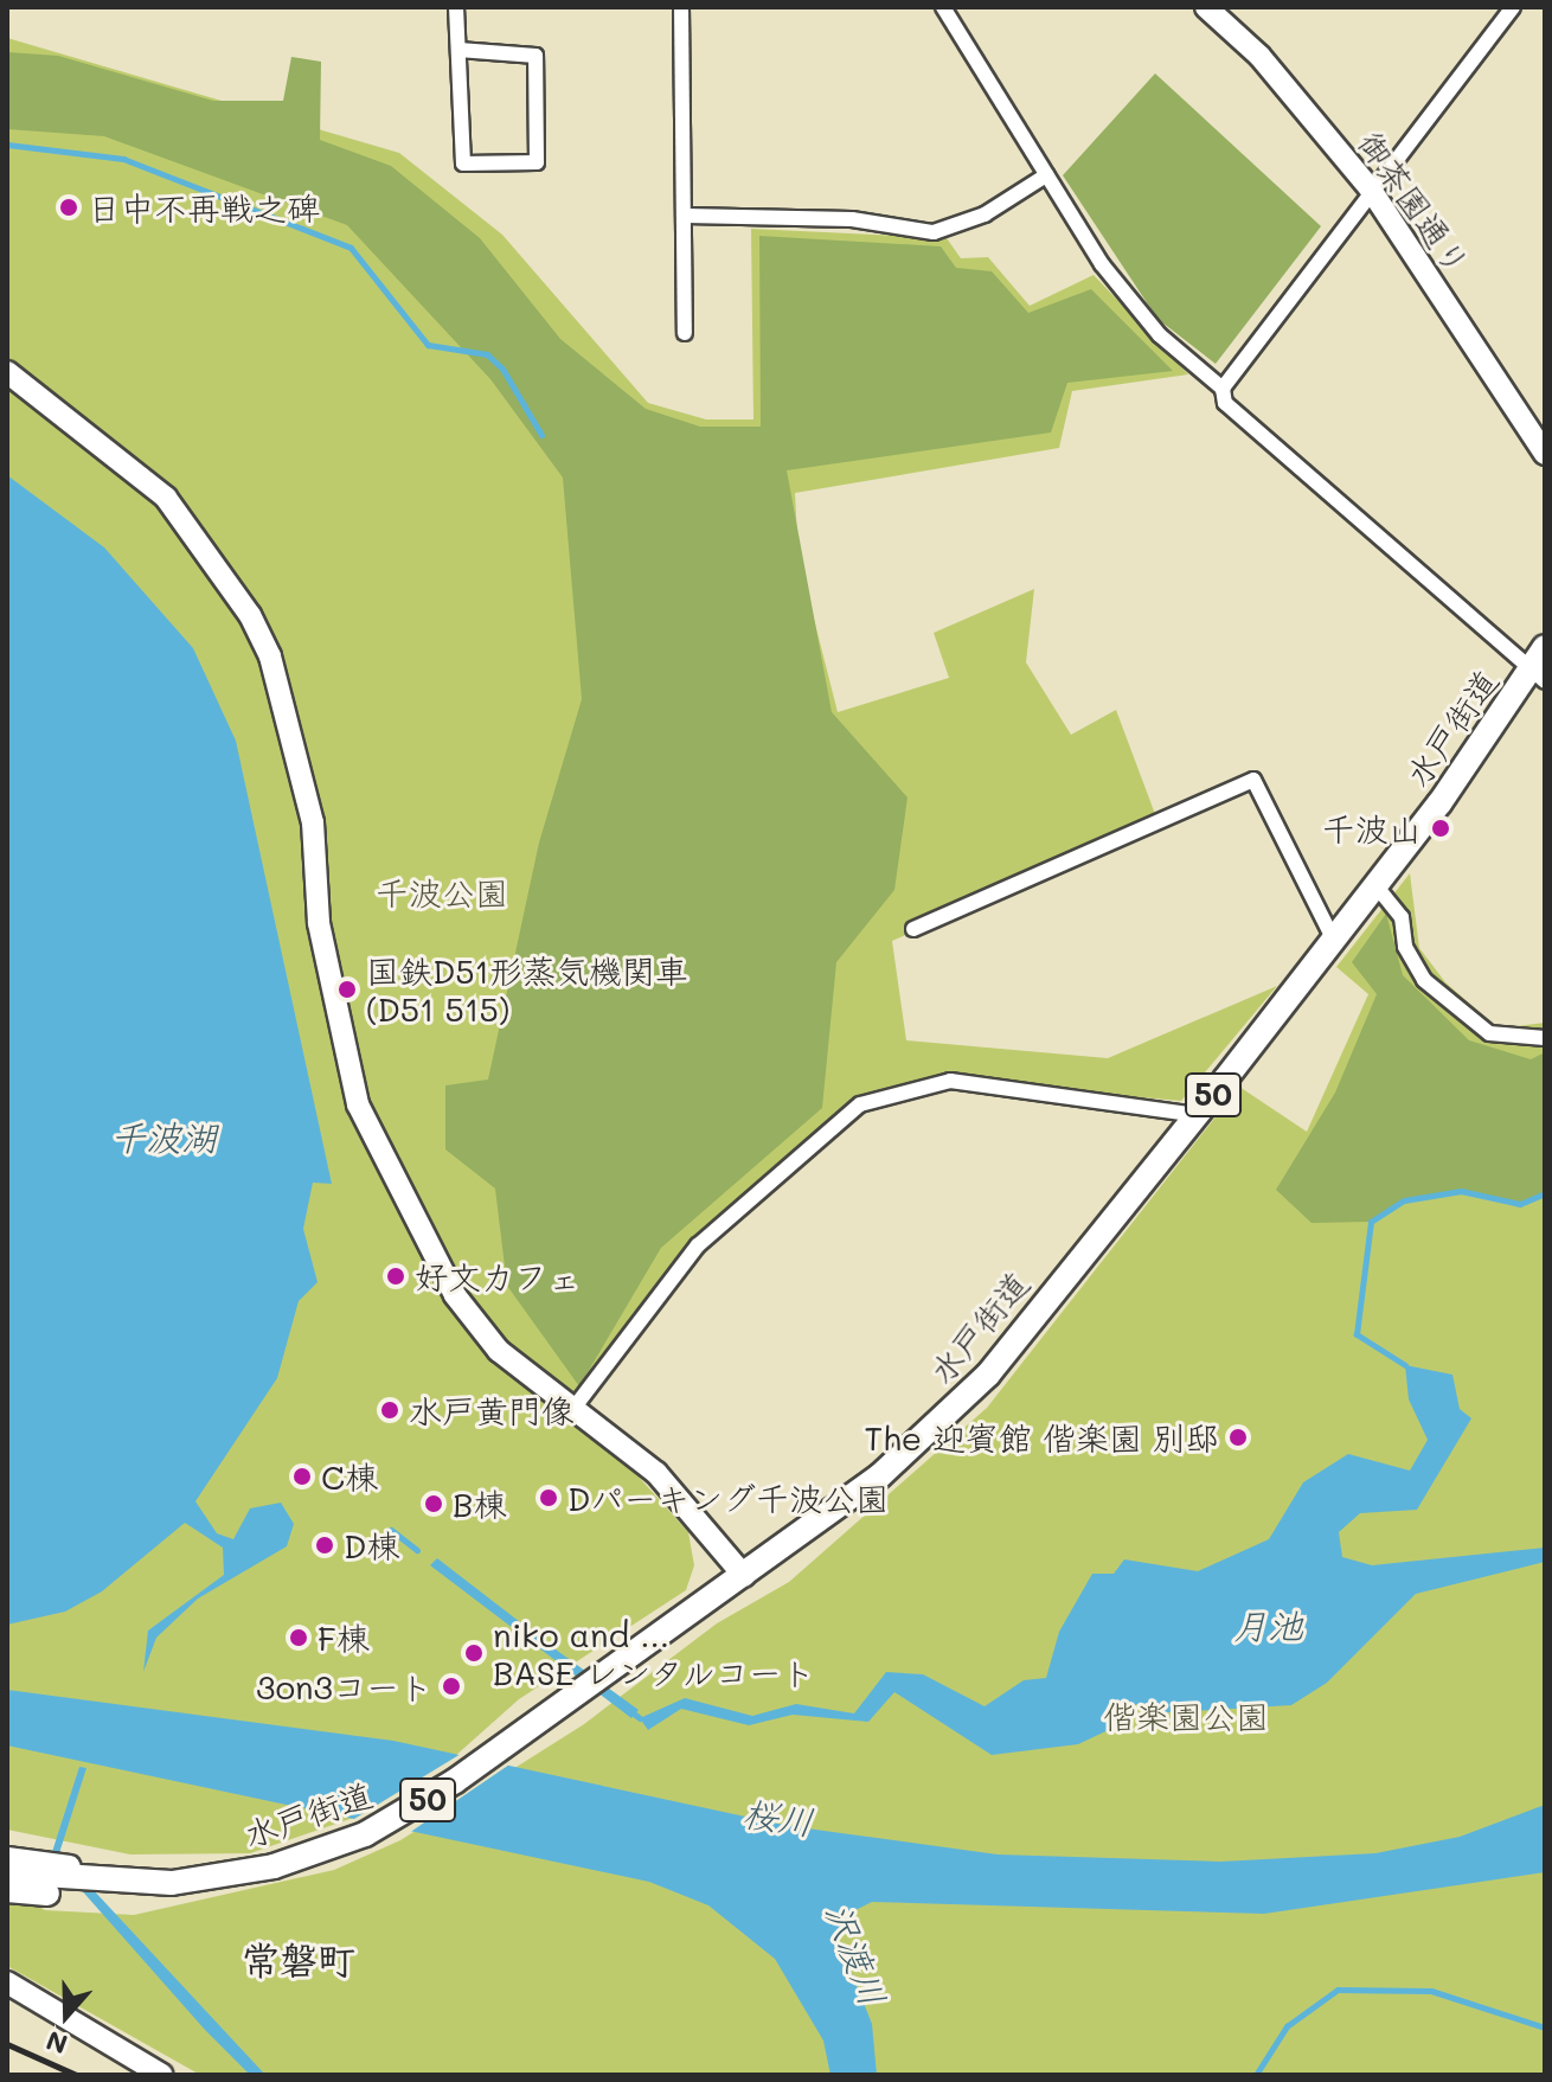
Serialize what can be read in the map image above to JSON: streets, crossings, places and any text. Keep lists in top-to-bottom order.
{
  "streets": {
    "main road": ["水戸街道", "50"],
    "street": ["御茶園通り"]
  },
  "districts": ["常磐町"],
  "water": [
    "千波湖",
    "月池",
    "桜川",
    "沢渡川"
  ],
  "parks": ["千波公園", "偕楽園公園"],
  "places": [
    "日中不再戦之碑",
    "千波山",
    "国鉄D51形蒸気機関車 (D51 515)",
    "好文カフェ",
    "水戸黄門像",
    "The 迎賓館 偕楽園 別邸",
    "C棟",
    "Dパーキング千波公園",
    "B棟",
    "D棟",
    "F棟",
    "niko and ... BASE レンタルコート",
    "3on3コート"
  ],
  "north": "bottom"
}
